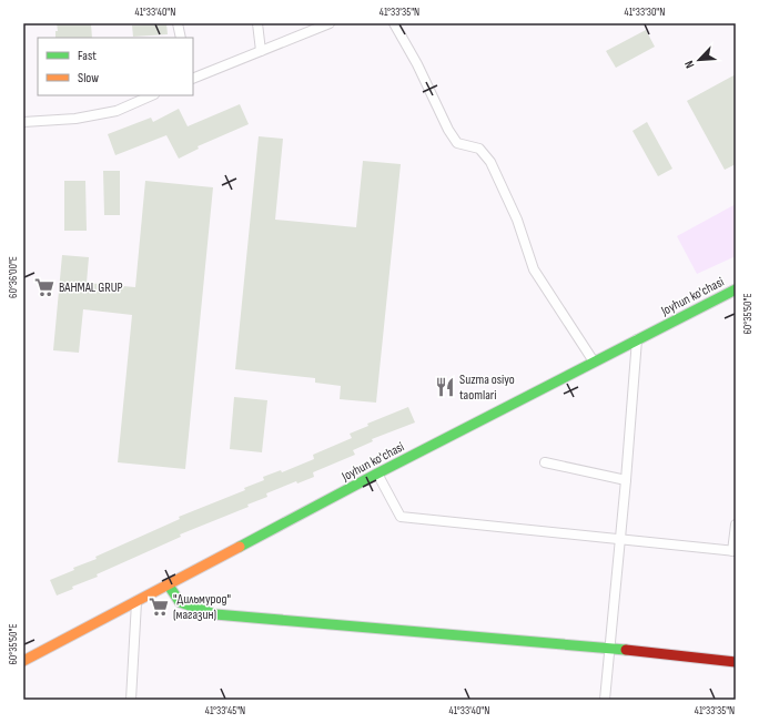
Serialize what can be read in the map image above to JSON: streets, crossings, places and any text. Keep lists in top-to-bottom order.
{
  "streets": {
    "main road": ["Joyhun ko'chasi"]
  },
  "places": {
    "supermarket": ["BAHMAL GRUP", "\"Дильмурод\" (магазин)"],
    "restaurant": ["Suzma osiyo taomlari"]
  },
  "legend": ["Fast", "Slow"],
  "north": "bottom left",
  "coordinates": [
    "41°33'40\"N",
    "41°33'35\"N",
    "41°33'30\"N",
    "60°36'00\"E",
    "60°35'50\"E",
    "41°33'45\"N"
  ]
}
